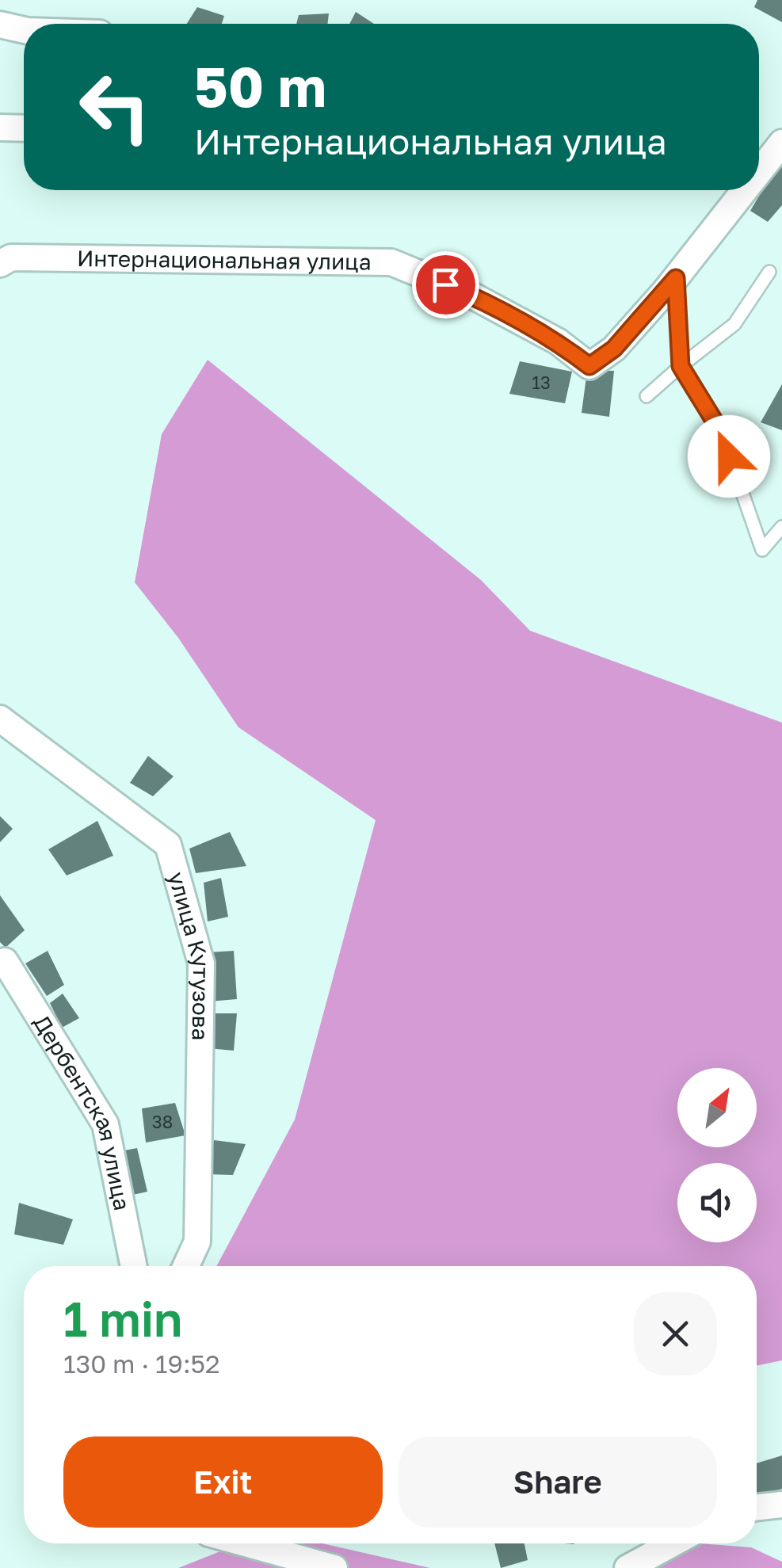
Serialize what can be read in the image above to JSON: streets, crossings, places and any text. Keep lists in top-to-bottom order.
{
  "streets": {
    "street": ["Интернациональная улица", "улица Кутузова", "Дербентская улица"]
  },
  "house_numbers": ["13", "38"],
  "north": "top right",
  "page": {
    "turn": ["50 m", "Интернациональная улица"],
    "heading": ["1 min", "130 m · 19:52"],
    "buttons": ["Exit", "Share"]
  }
}
